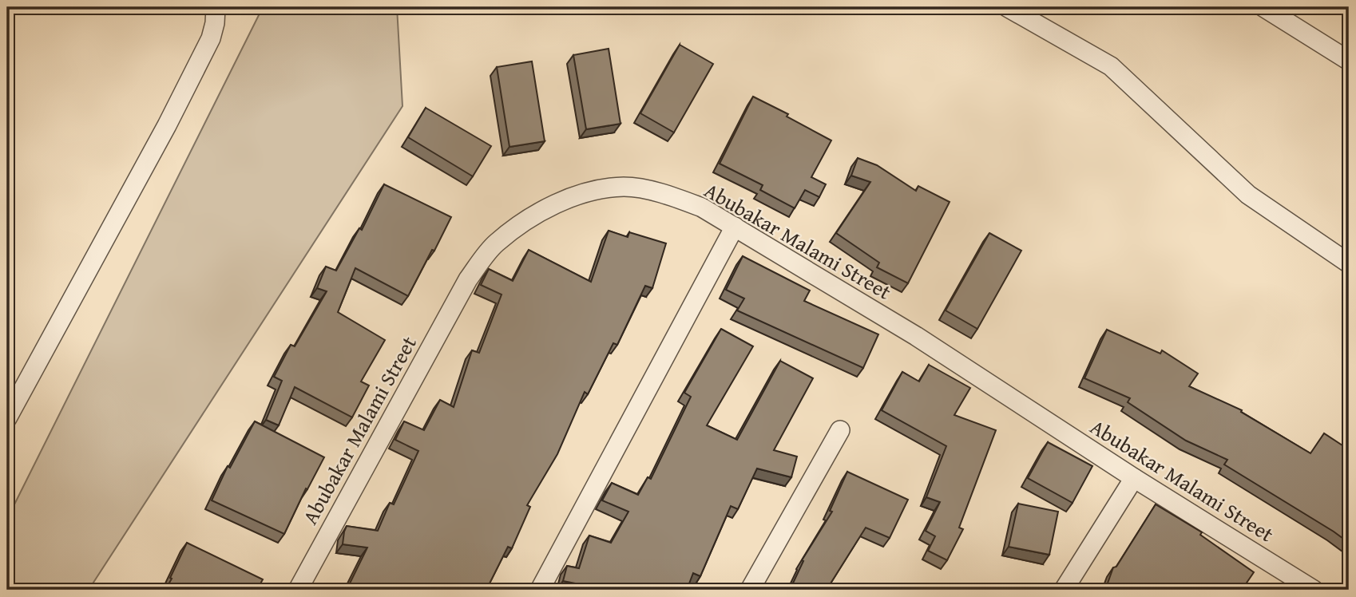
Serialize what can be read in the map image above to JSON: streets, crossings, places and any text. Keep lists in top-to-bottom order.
{
  "streets": {
    "street": ["Abubakar Malami Street"]
  }
}
